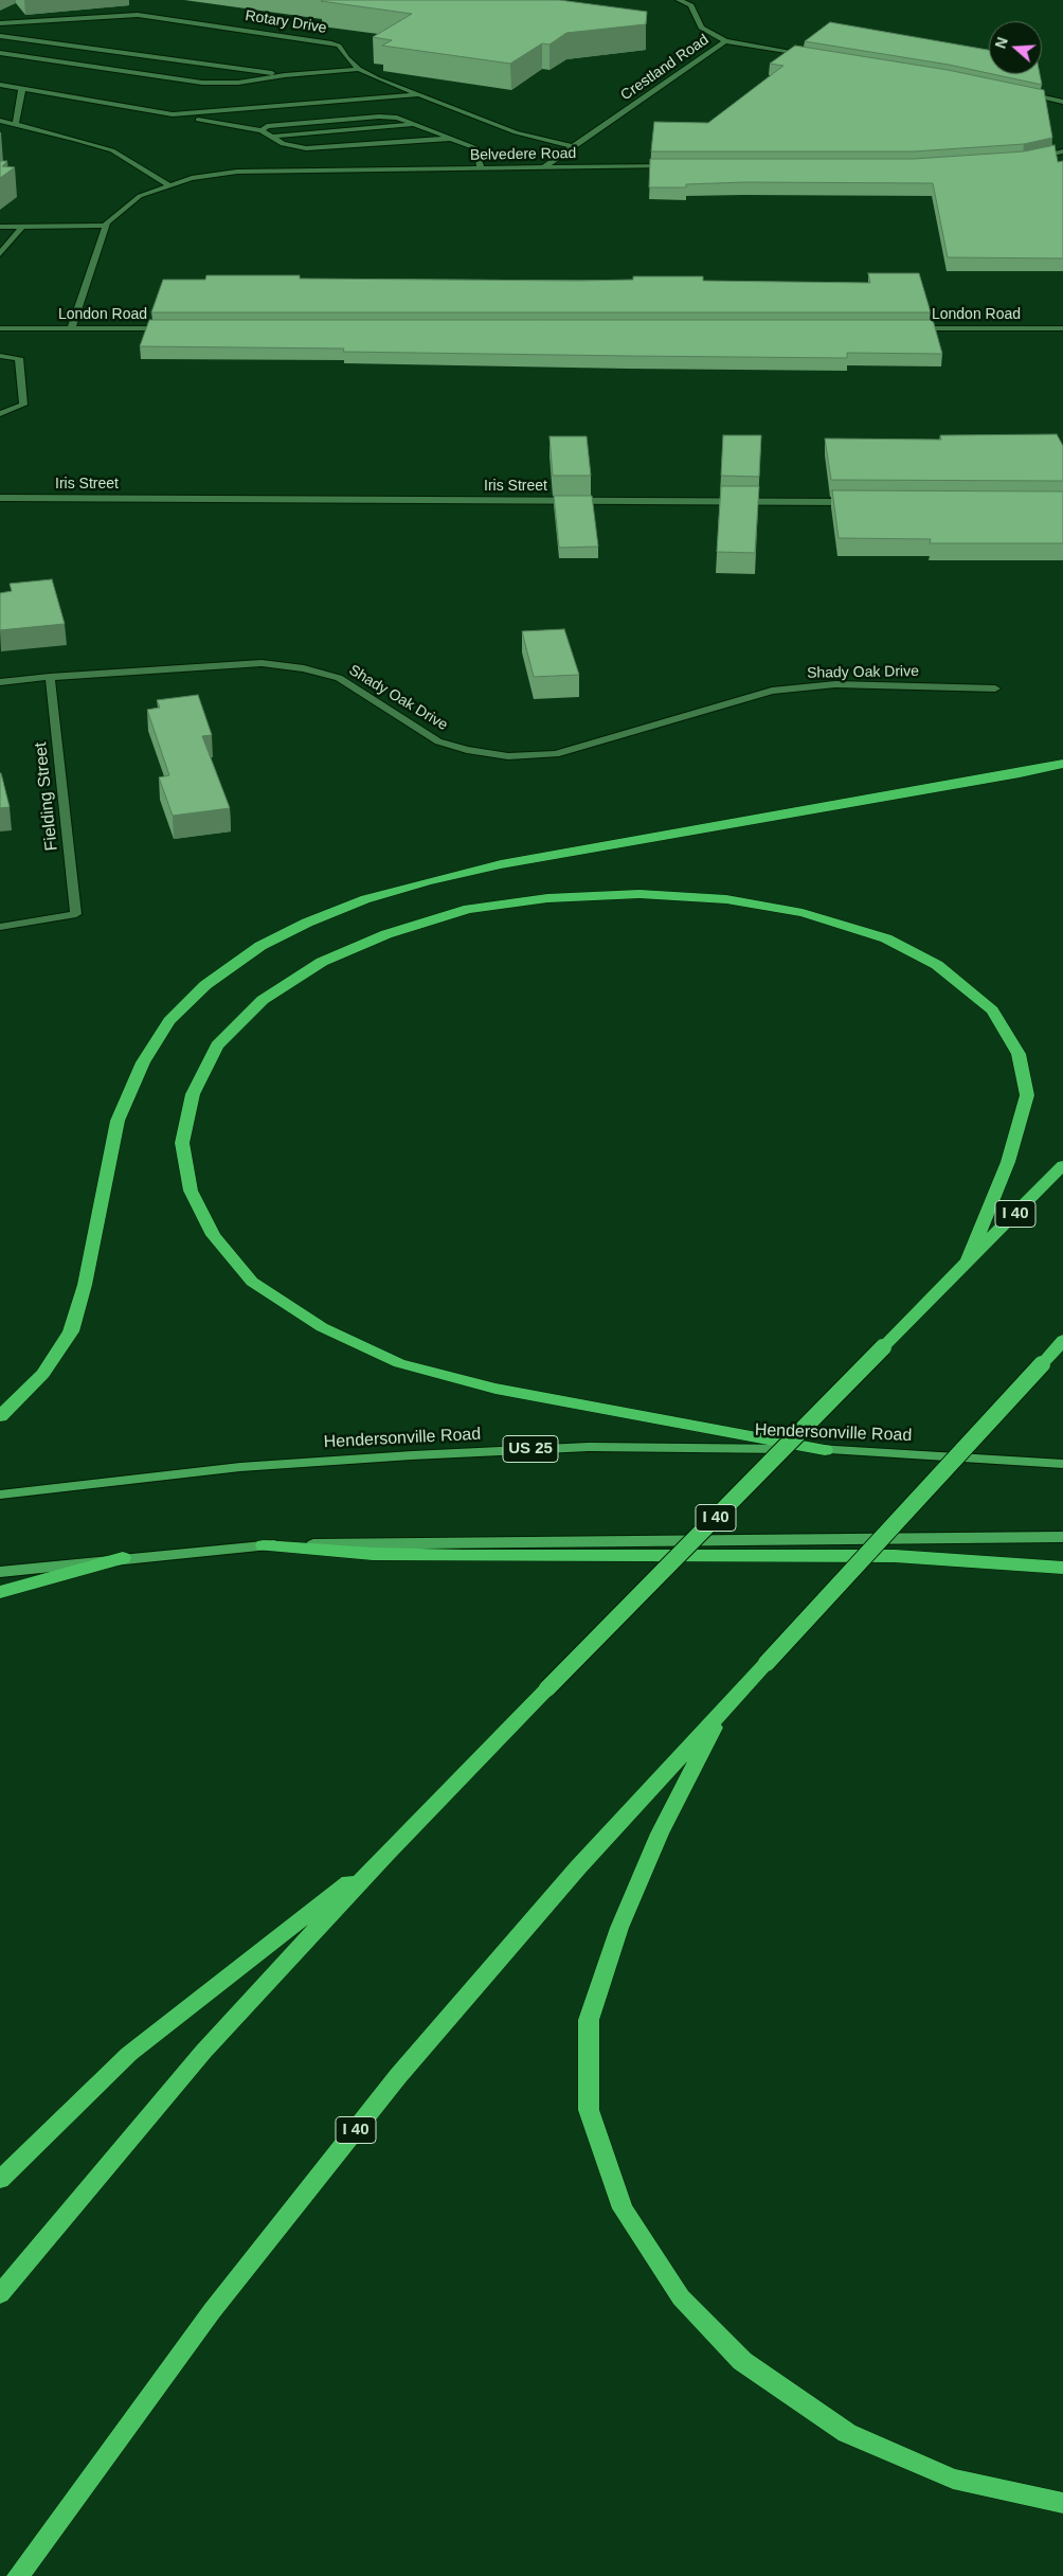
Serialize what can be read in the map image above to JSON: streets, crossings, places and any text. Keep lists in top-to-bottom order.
{
  "streets": {
    "highway": ["I 40"],
    "main road": ["Hendersonville Road", "US 25"],
    "street": [
      "Rotary Drive",
      "Crestland Road",
      "Belvedere Road",
      "London Road",
      "Iris Street",
      "Shady Oak Drive",
      "Fielding Street"
    ]
  },
  "crossings": [
    ["Rotary Drive", "Crestland Road"],
    ["Crestland Road", "Belvedere Road"],
    ["Shady Oak Drive", "Fielding Street"]
  ],
  "north": "left"
}
